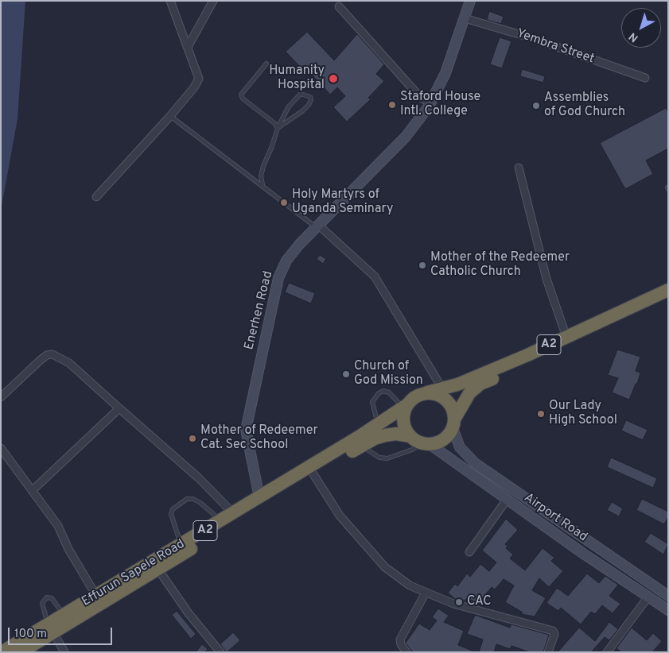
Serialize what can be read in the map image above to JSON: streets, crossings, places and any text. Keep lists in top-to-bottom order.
{
  "streets": {
    "highway": ["A2", "Effurun Sapele Road"],
    "main road": ["Enerhen Road", "Airport Road"],
    "street": ["Yembra Street"]
  },
  "crossings": [
    ["Yembra Street", "Enerhen Road"],
    ["Enerhen Road", "Effurun Sapele Road"],
    ["A2", "Airport Road"],
    ["A2", "Effurun Sapele Road"],
    ["Airport Road", "Effurun Sapele Road"]
  ],
  "places": [
    "Humanity Hospital",
    "Staford House Intl. College",
    "Assemblies of God Church",
    "Holy Martyrs of Uganda Seminary",
    "Mother of the Redeemer Catholic Church",
    "Church of God Mission",
    "Our Lady High School",
    "Mother of Redeemer Cat. Sec School",
    "CAC"
  ],
  "scale_bar": "100 m",
  "north": "bottom left"
}
